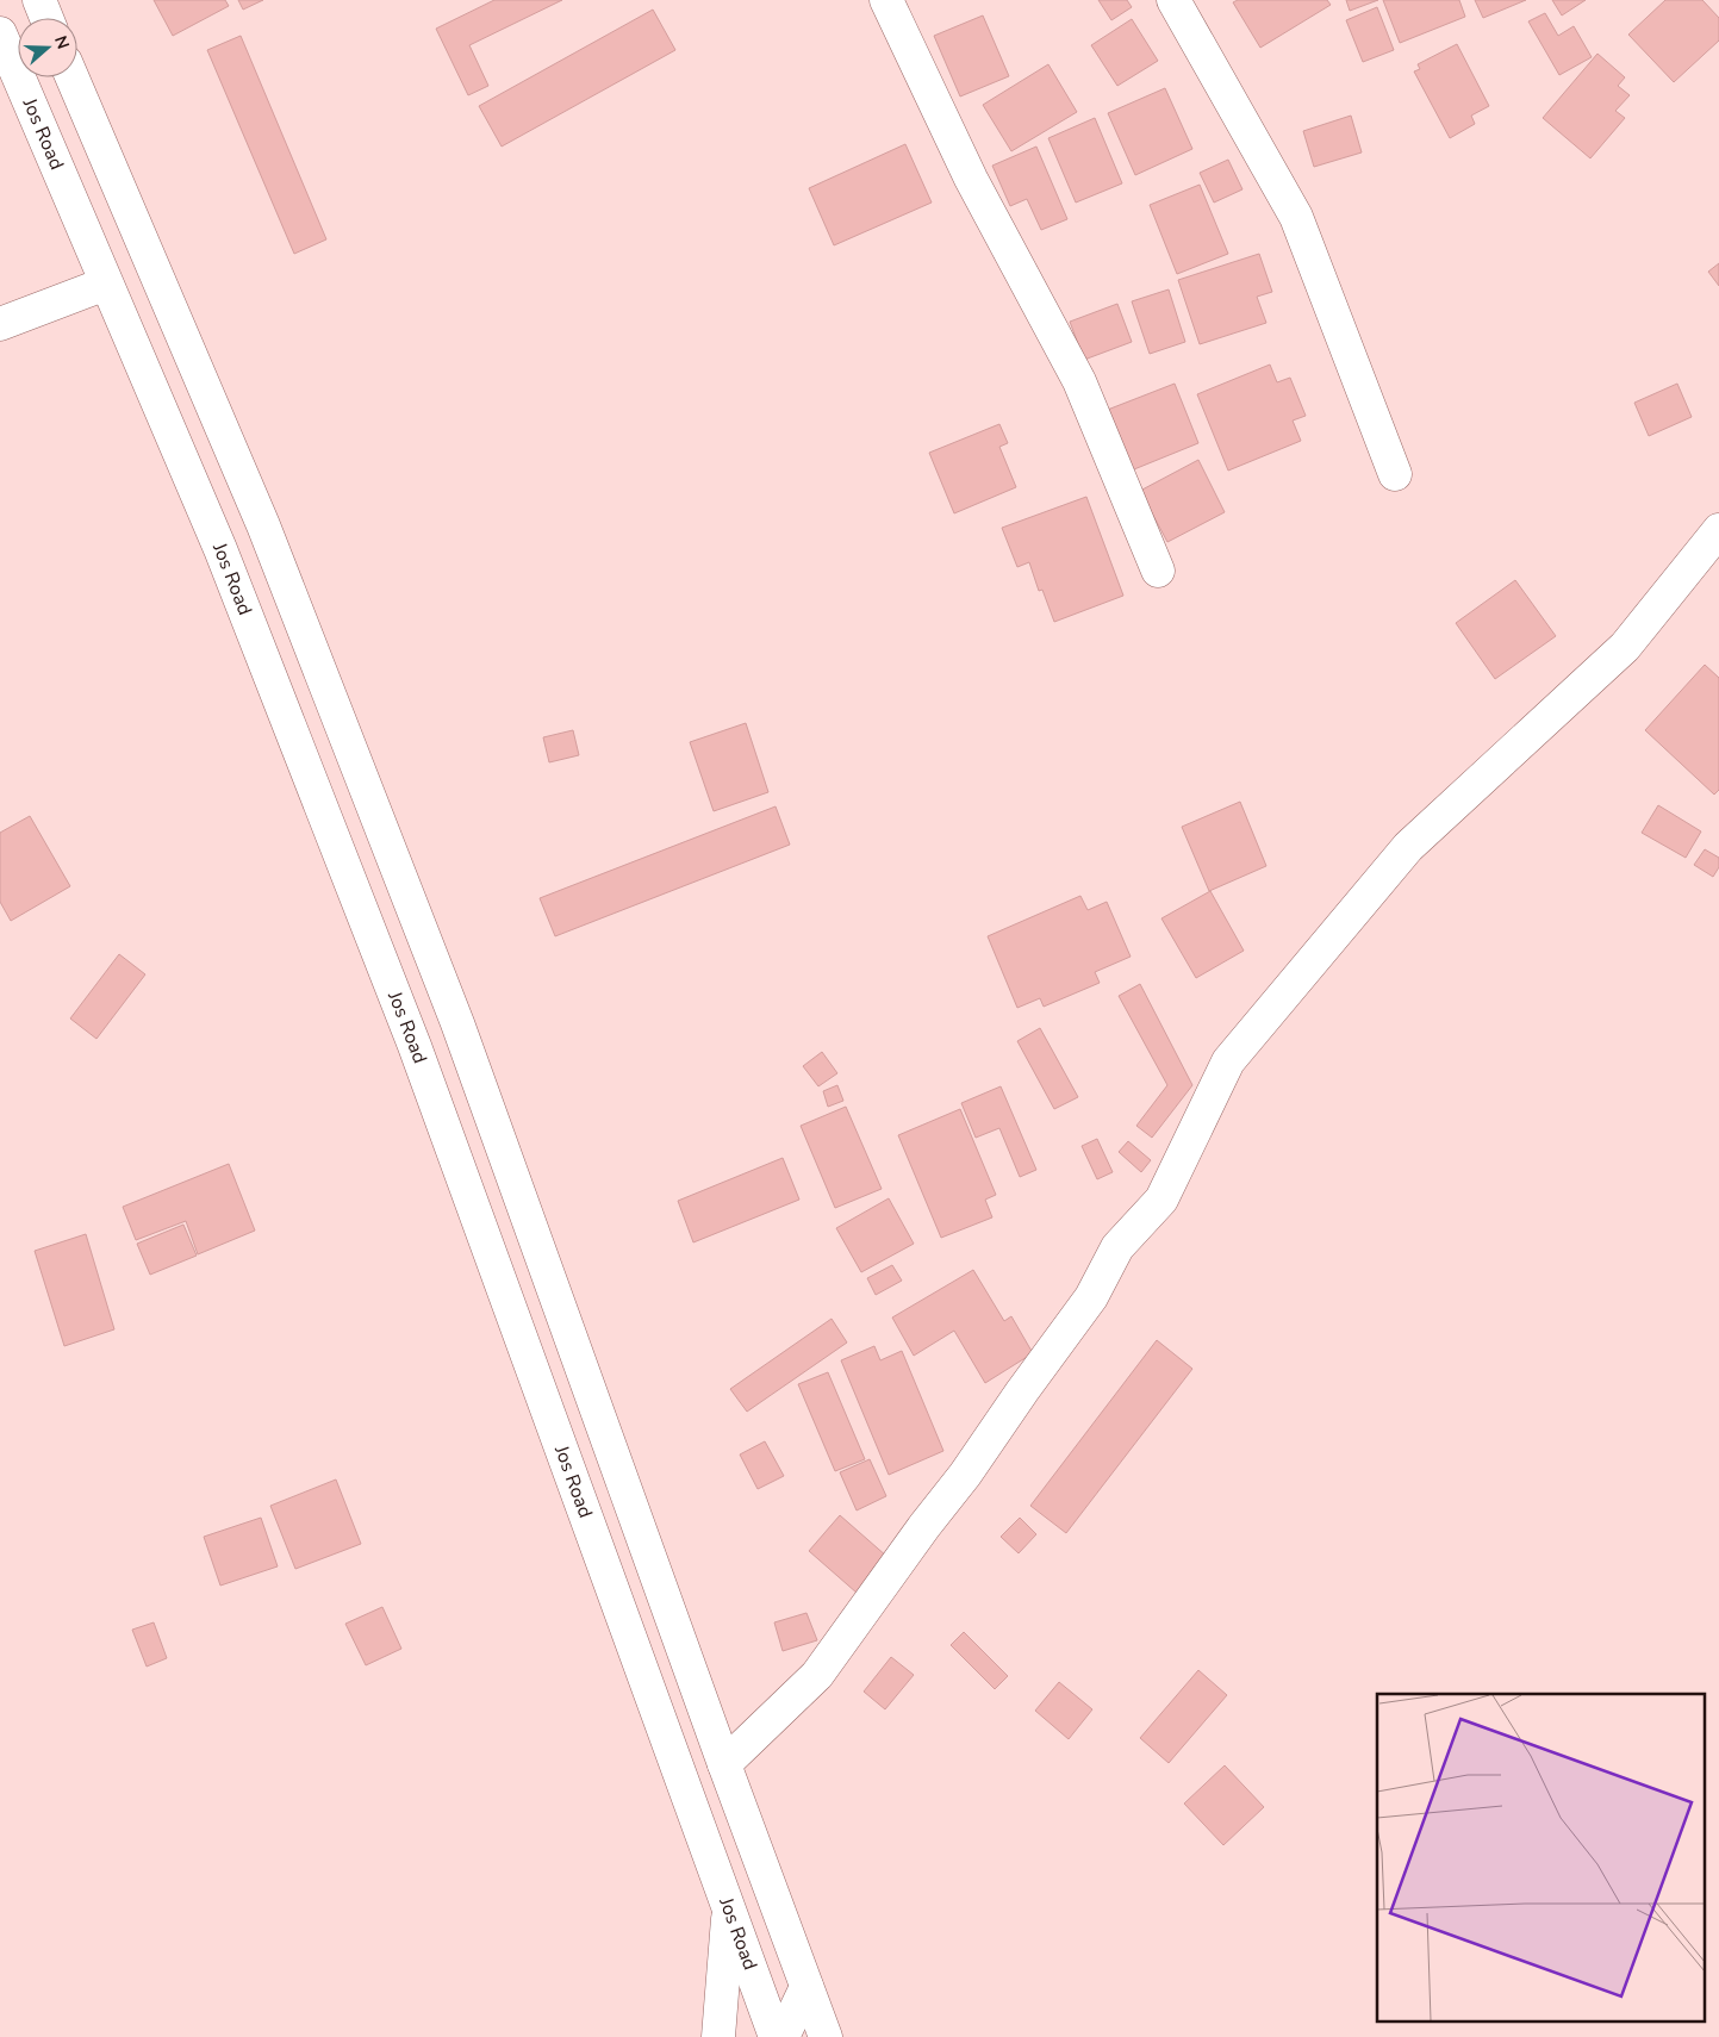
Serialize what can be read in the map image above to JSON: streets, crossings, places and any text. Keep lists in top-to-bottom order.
{
  "streets": {
    "main road": ["Jos Road"]
  },
  "north": "right"
}
